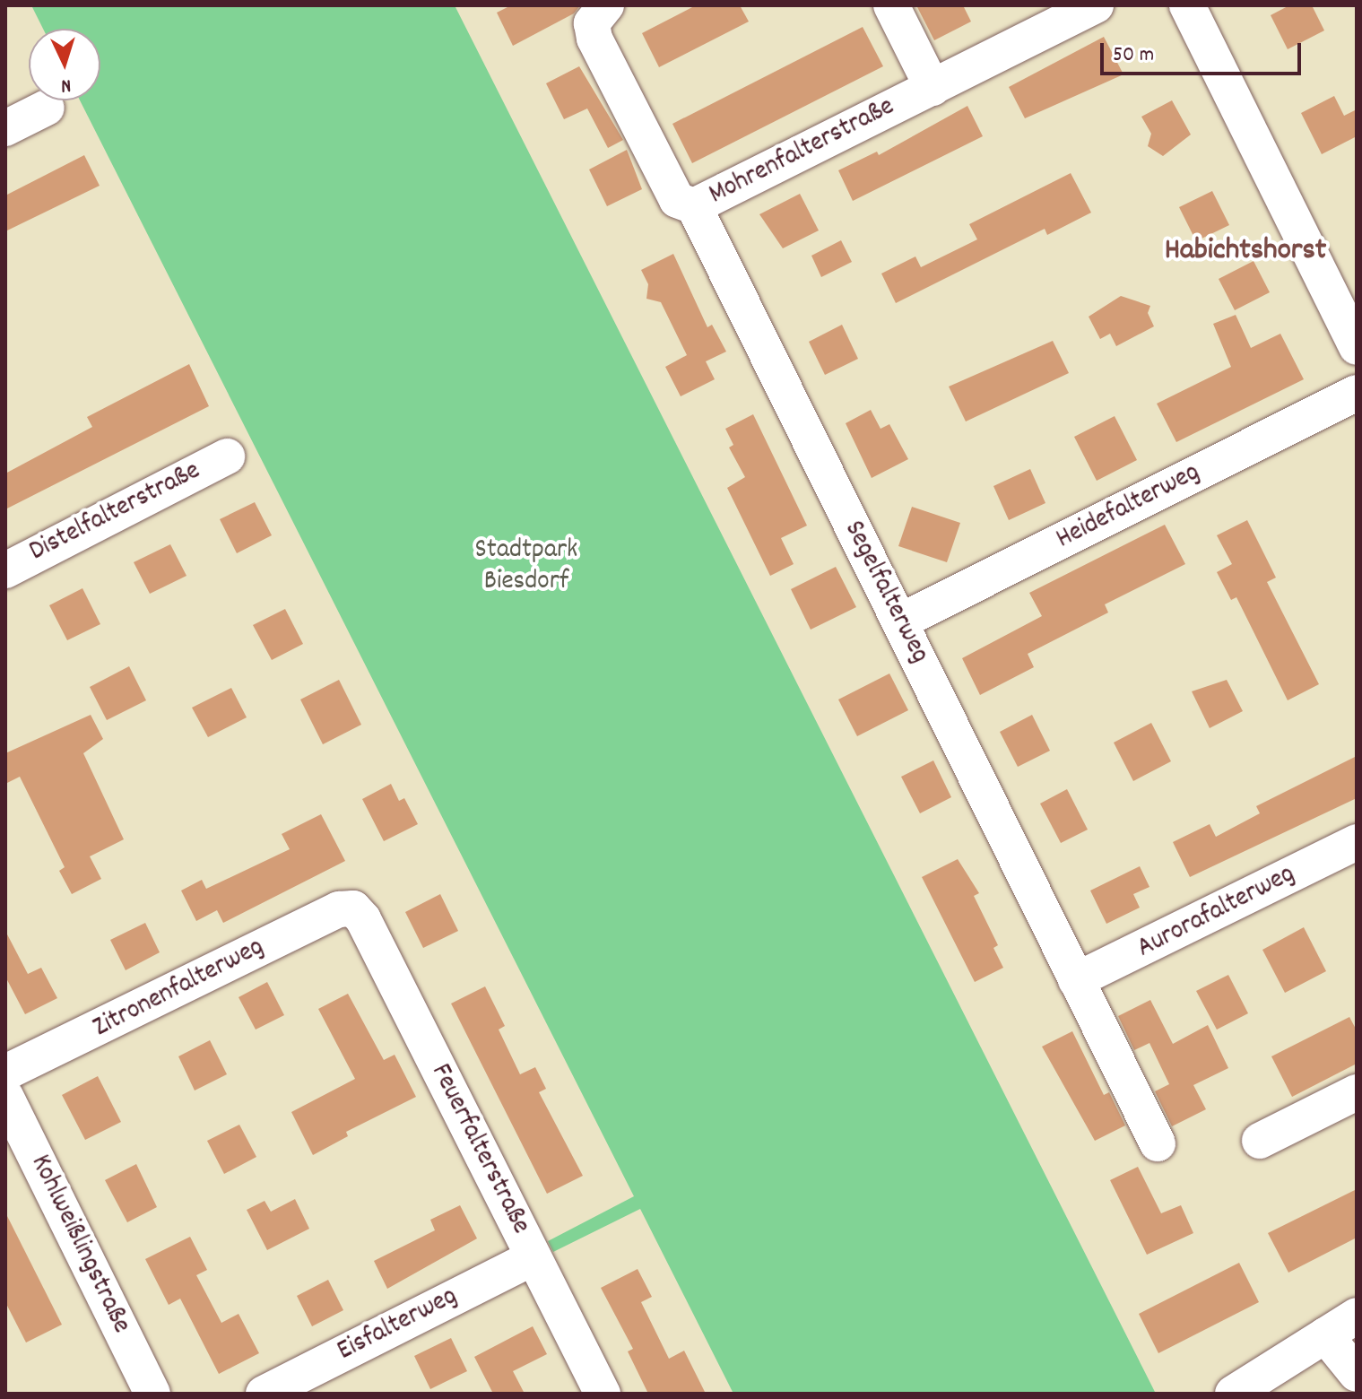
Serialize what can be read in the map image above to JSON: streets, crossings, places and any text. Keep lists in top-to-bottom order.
{
  "streets": {
    "street": [
      "Mohrenfalterstraße",
      "Heidefalterweg",
      "Distelfalterstraße",
      "Segelfalterweg",
      "Aurorafalterweg",
      "Zitronenfalterweg",
      "Feuerfalterstraße",
      "Kohlweißlingstraße",
      "Eisfalterweg"
    ]
  },
  "crossings": [
    ["Mohrenfalterstraße", "Segelfalterweg"],
    ["Heidefalterweg", "Segelfalterweg"],
    ["Segelfalterweg", "Aurorafalterweg"],
    ["Zitronenfalterweg", "Feuerfalterstraße"],
    ["Feuerfalterstraße", "Eisfalterweg"]
  ],
  "districts": ["Habichtshorst"],
  "parks": ["Stadtpark Biesdorf"],
  "scale_bar": "50 m",
  "north": "bottom"
}
